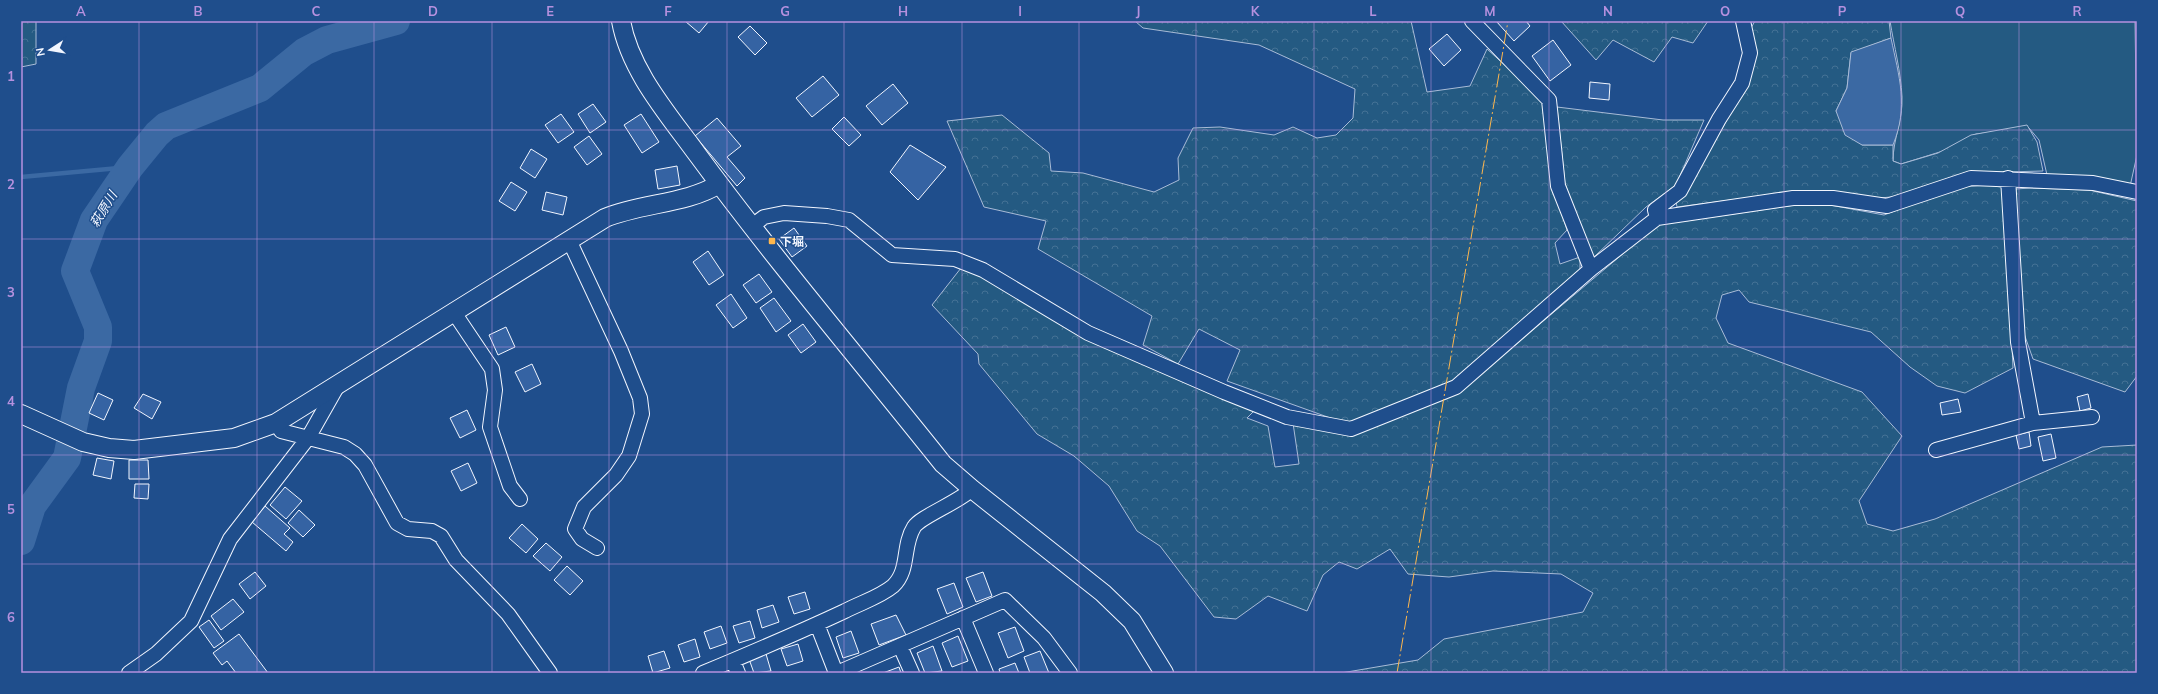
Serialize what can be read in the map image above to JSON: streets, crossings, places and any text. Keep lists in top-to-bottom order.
{
  "water": ["萩原川"],
  "places": {
    "transit": ["下堀"]
  },
  "north": "left",
  "grid": {
    "columns": [
      "A",
      "B",
      "C",
      "D",
      "E",
      "F",
      "G",
      "H",
      "I",
      "J",
      "K",
      "L",
      "M",
      "N",
      "O",
      "P",
      "Q",
      "R"
    ],
    "rows": [
      "1",
      "2",
      "3",
      "4",
      "5",
      "6"
    ]
  }
}
